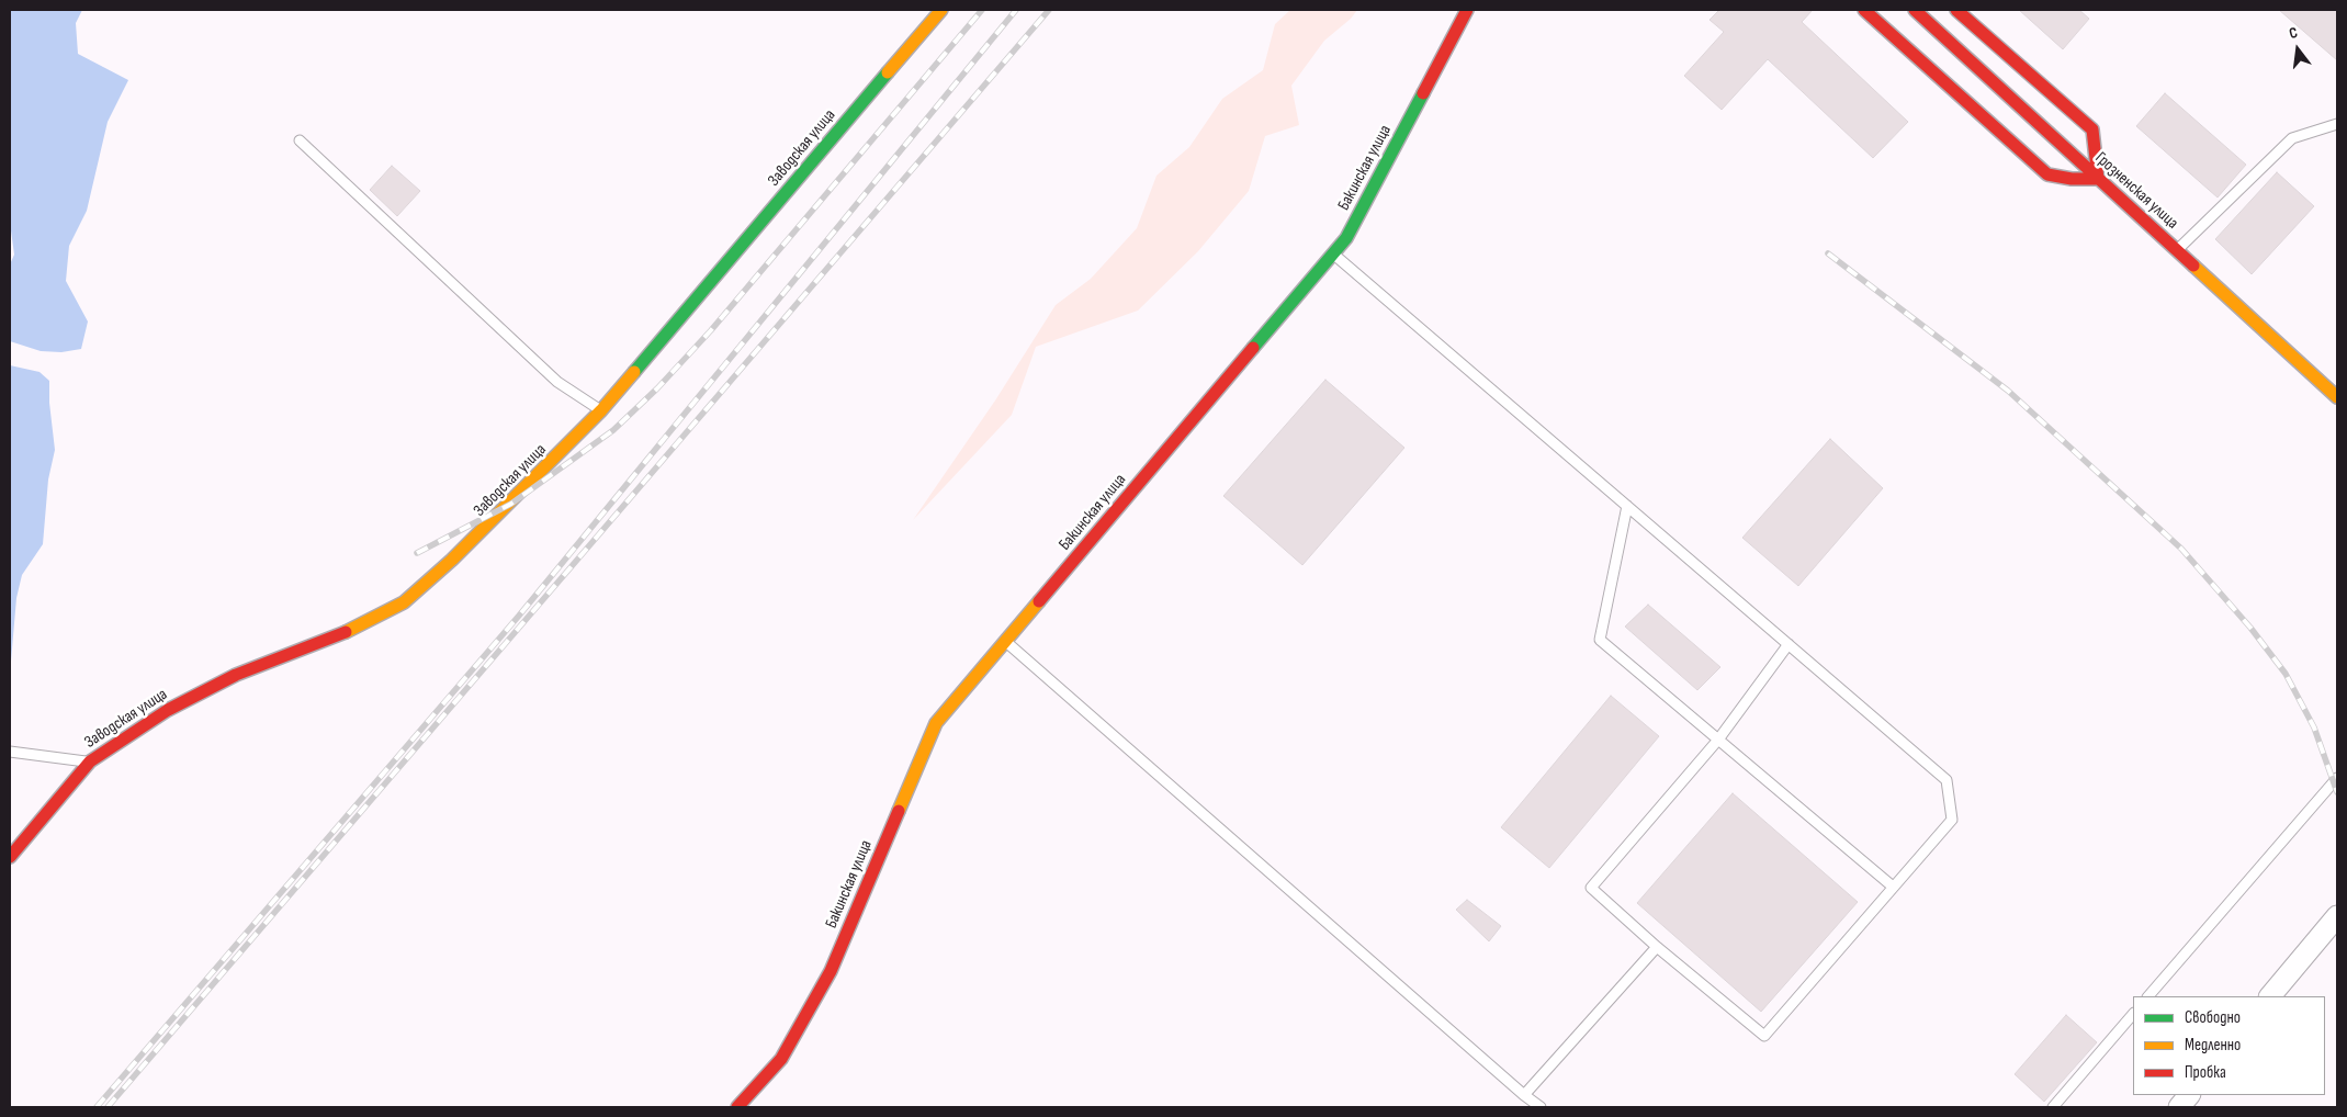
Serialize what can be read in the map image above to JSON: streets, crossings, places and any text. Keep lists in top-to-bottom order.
{
  "streets": {
    "street": ["Заводская улица", "Бакинская улица", "Грозненская улица"]
  },
  "legend": ["Свободно", "Медленно", "Пробка"],
  "north": "top"
}
